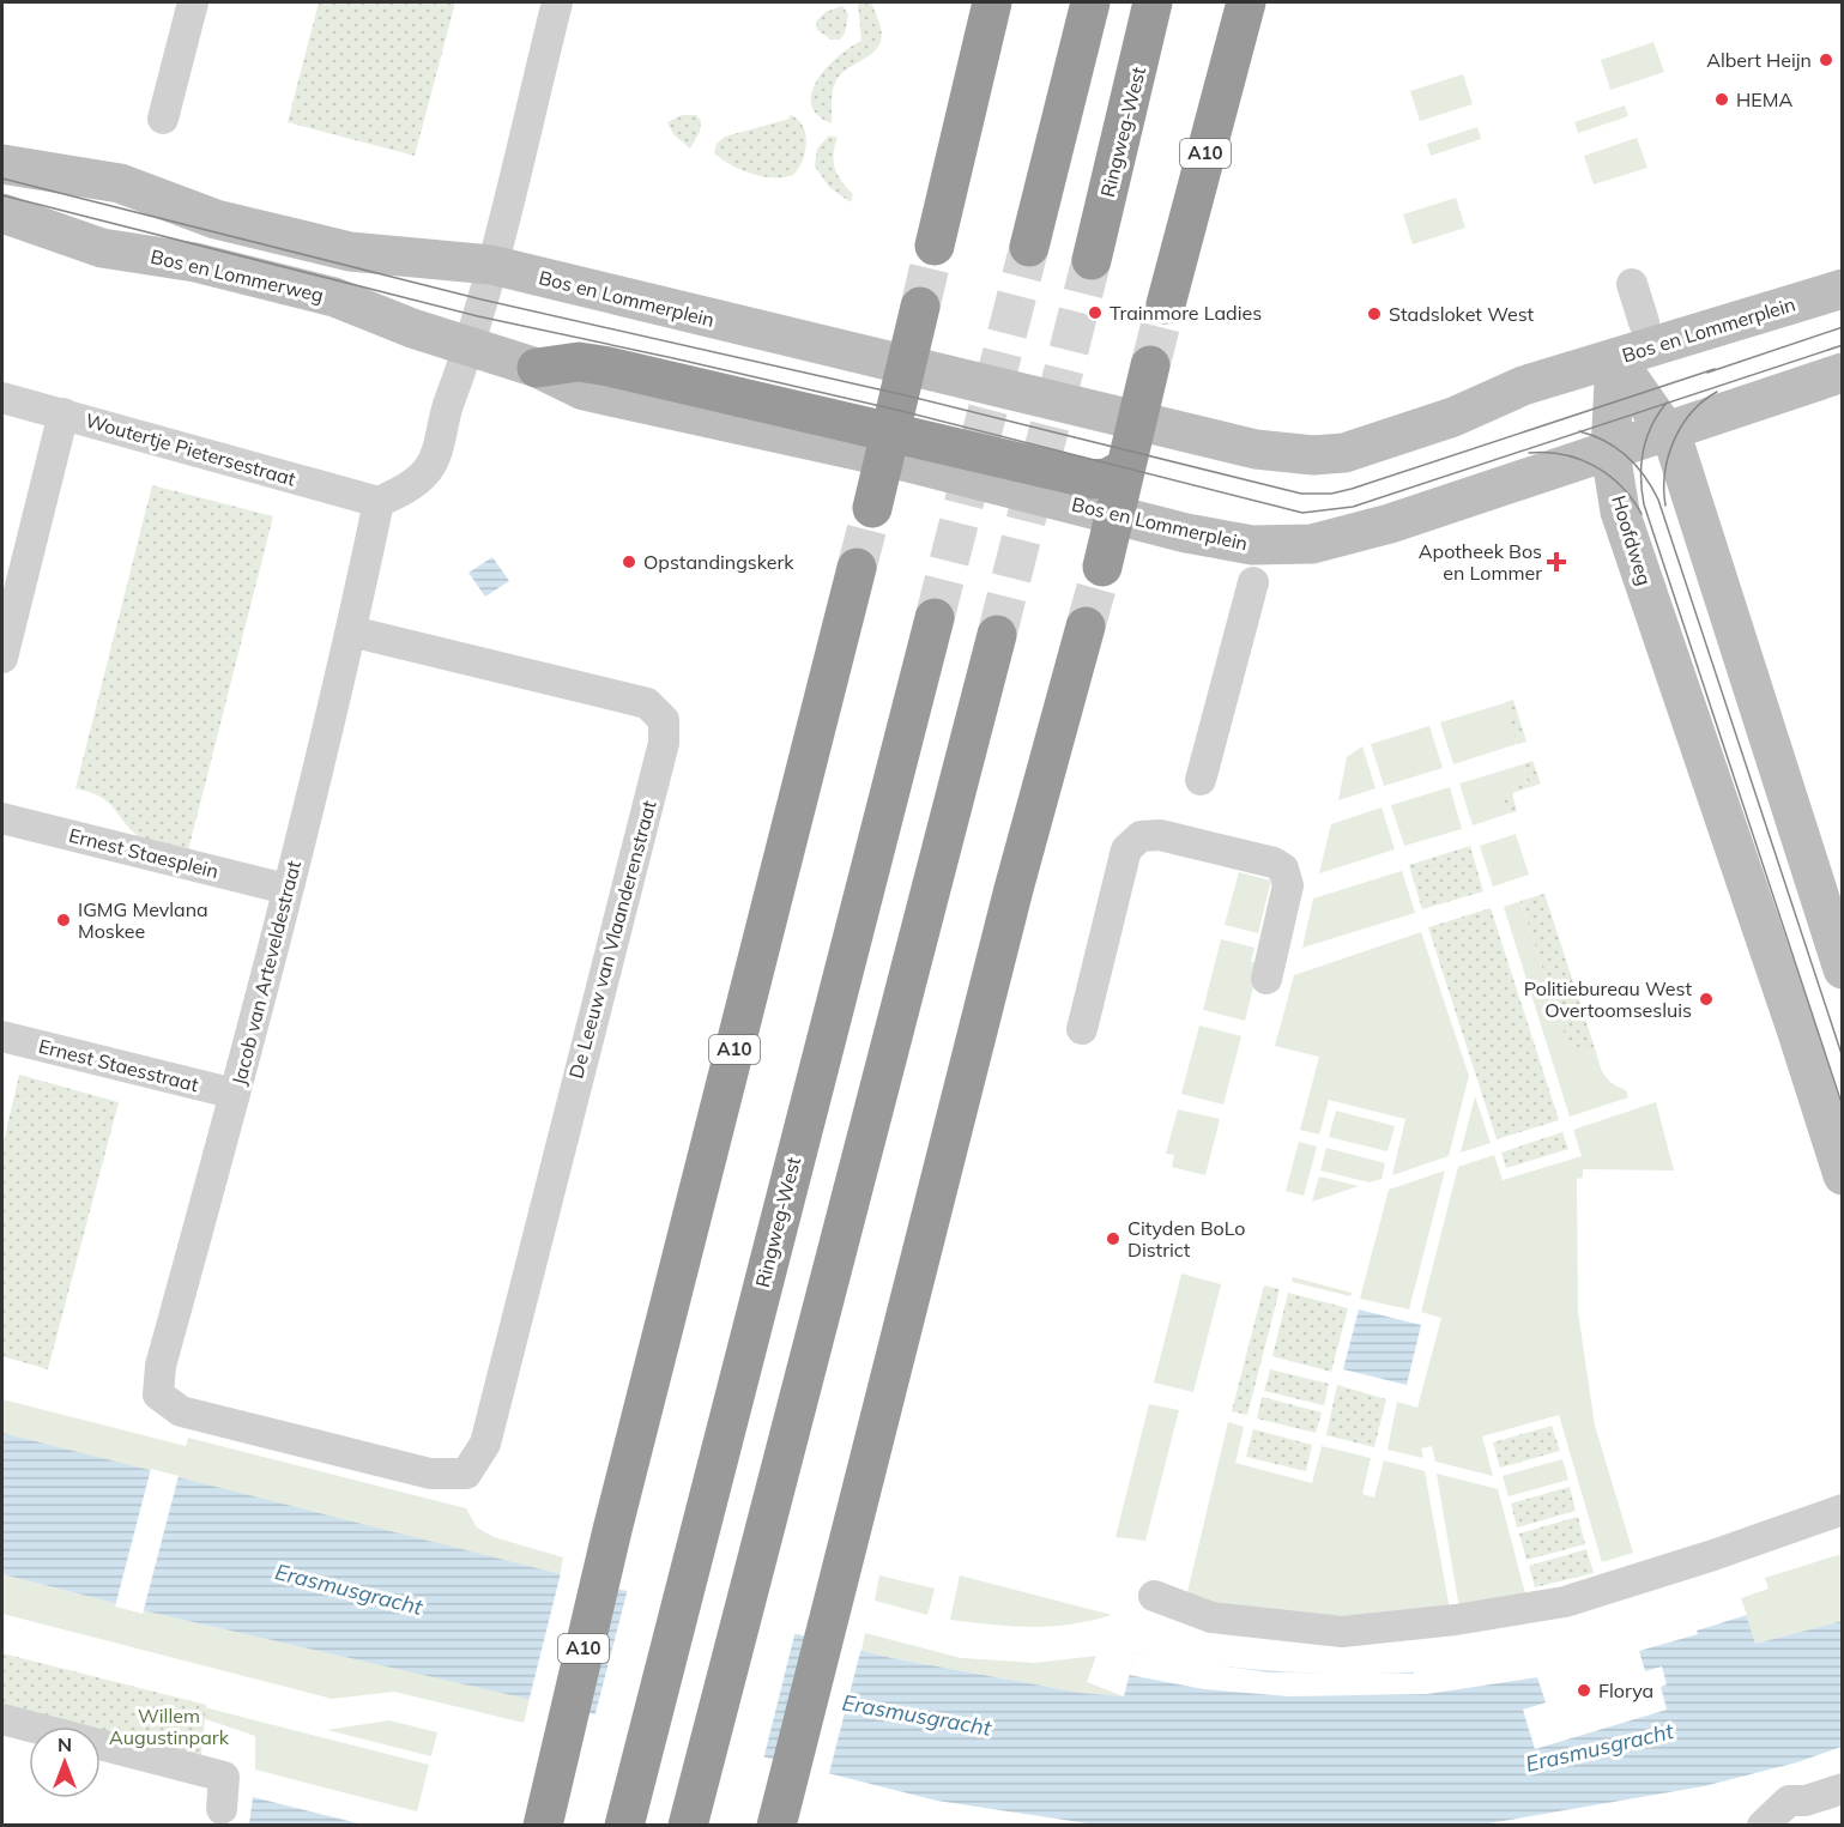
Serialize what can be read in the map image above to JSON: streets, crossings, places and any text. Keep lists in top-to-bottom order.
{
  "streets": {
    "highway": ["Ringweg-West", "A10"],
    "main road": ["Bos en Lommerweg", "Bos en Lommerplein", "Hoofdweg"],
    "street": [
      "Woutertje Pietersestraat",
      "Ernest Staesplein",
      "De Leeuw van Vlaanderenstraat",
      "Jacob van Arteveldestraat",
      "Ernest Staesstraat"
    ]
  },
  "crossings": [
    ["Bos en Lommerweg", "Bos en Lommerplein"],
    ["Bos en Lommerplein", "Hoofdweg"],
    ["Woutertje Pietersestraat", "Jacob van Arteveldestraat"],
    ["Ernest Staesplein", "Jacob van Arteveldestraat"],
    ["De Leeuw van Vlaanderenstraat", "Jacob van Arteveldestraat"],
    ["Jacob van Arteveldestraat", "Ernest Staesstraat"]
  ],
  "water": ["Erasmusgracht"],
  "parks": ["Willem Augustinpark"],
  "places": {
    "other": [
      "Albert Heijn",
      "HEMA",
      "Trainmore Ladies",
      "Stadsloket West",
      "Opstandingskerk",
      "IGMG Mevlana Moskee",
      "Politiebureau West Overtoomsesluis",
      "Cityden BoLo District",
      "Florya"
    ],
    "health": ["Apotheek Bos en Lommer"]
  },
  "north": "top"
}
